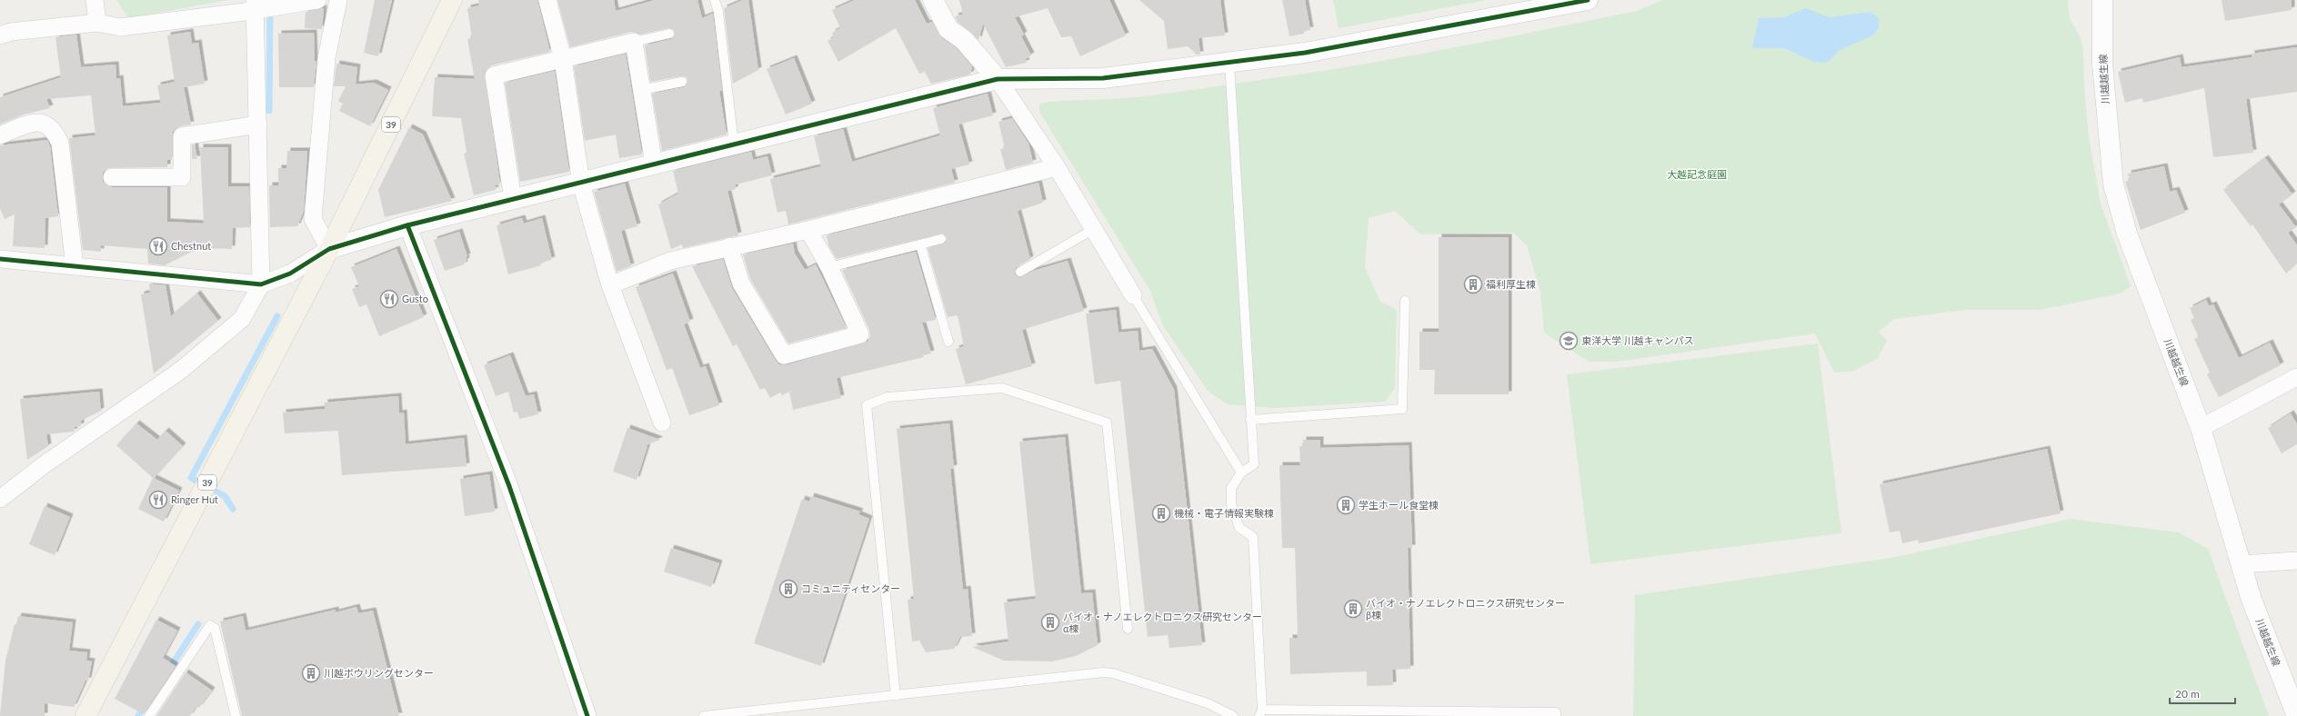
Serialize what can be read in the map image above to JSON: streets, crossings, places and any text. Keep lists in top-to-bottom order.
{
  "streets": {
    "main road": ["39"],
    "street": ["川越越生線"]
  },
  "parks": ["大越記念庭園"],
  "places": {
    "restaurant": ["Chestnut", "Gusto", "Ringer Hut"],
    "building": [
      "福利厚生棟",
      "学生ホール食堂棟",
      "機械・電子情報実験棟",
      "コミュニティセンター",
      "バイオ・ナノエレクトロニクス研究センター β棟",
      "バイオ・ナノエレクトロニクス研究センター α棟",
      "川越ボウリングセンター"
    ],
    "school or university": ["東洋大学 川越キャンパス"]
  },
  "scale_bar": "20 m"
}
